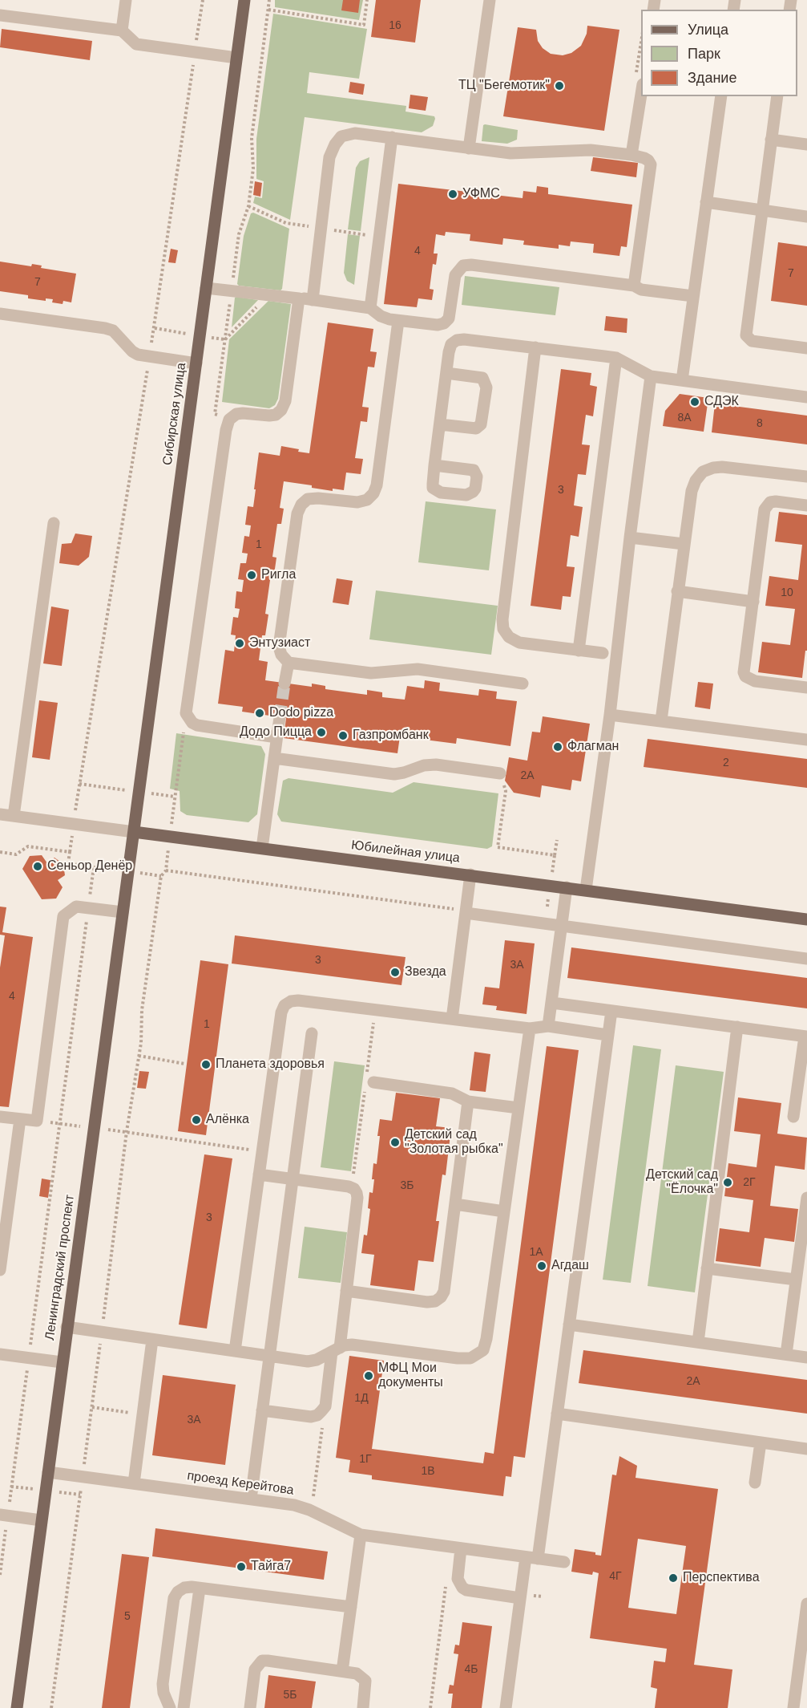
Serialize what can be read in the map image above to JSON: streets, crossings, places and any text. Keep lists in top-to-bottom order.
{
  "streets": {
    "main road": ["Сибирская улица", "Юбилейная улица", "Ленинградский проспект"],
    "street": ["проезд Керейтова"]
  },
  "crossings": [
    ["Сибирская улица", "Юбилейная улица"],
    ["Сибирская улица", "Ленинградский проспект"],
    ["Юбилейная улица", "Ленинградский проспект"],
    ["Ленинградский проспект", "проезд Керейтова"]
  ],
  "places": [
    "ТЦ \"Бегемотик\"",
    "УФМС",
    "СДЭК",
    "Ригла",
    "Энтузиаст",
    "Dodo pizza",
    "Додо Пицца",
    "Газпромбанк",
    "Флагман",
    "Сеньор Денёр",
    "Звезда",
    "Планета здоровья",
    "Алёнка",
    "Детский сад \"Золотая рыбка\"",
    "Детский сад \"Ёлочка\"",
    "Агдаш",
    "МФЦ Мои документы",
    "Тайга7",
    "Перспектива"
  ],
  "house_numbers": [
    "16",
    "4",
    "7",
    "7",
    "8А",
    "8",
    "3",
    "1",
    "10",
    "2",
    "2А",
    "3",
    "3А",
    "4",
    "1",
    "2Г",
    "3Б",
    "3",
    "1А",
    "2А",
    "1Д",
    "3А",
    "1Г",
    "1В",
    "4Г",
    "5",
    "4Б",
    "5Б"
  ],
  "legend": ["Улица", "Парк", "Здание"]
}
